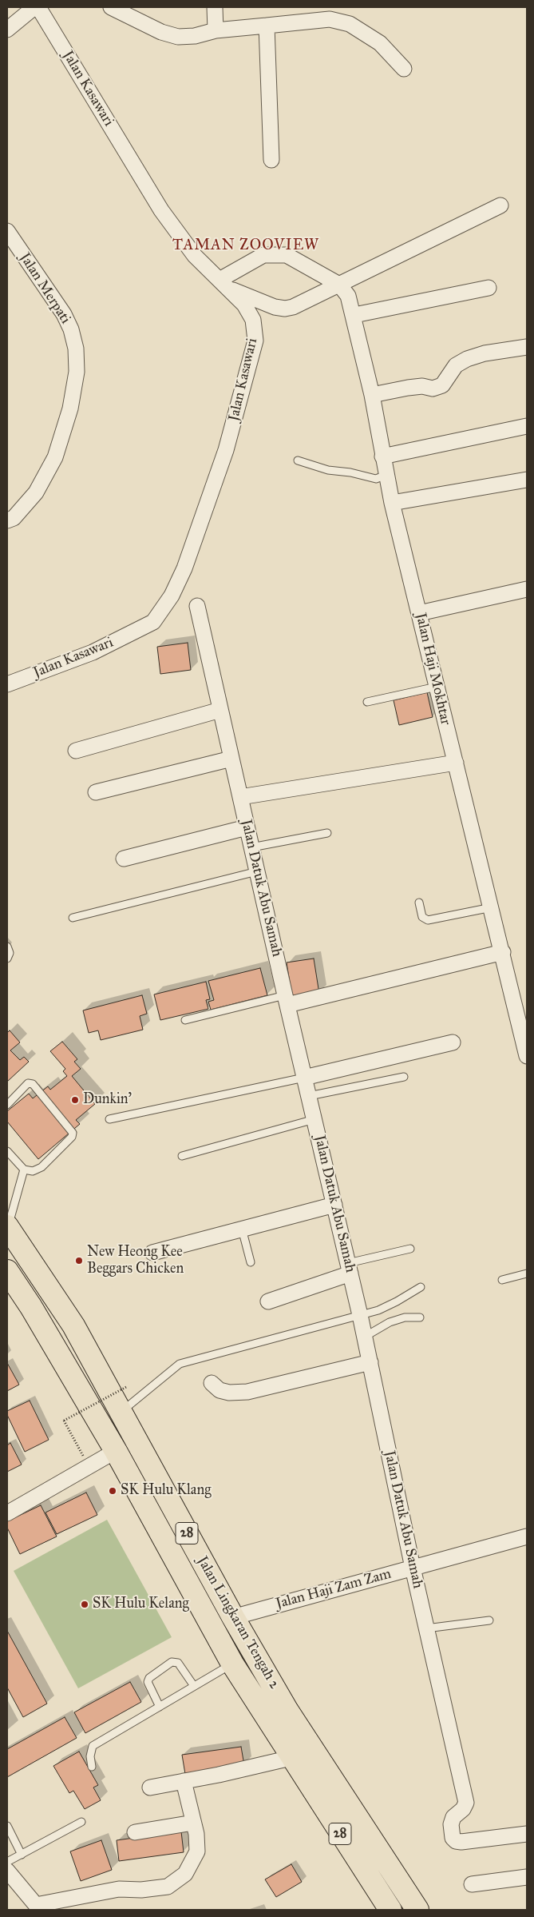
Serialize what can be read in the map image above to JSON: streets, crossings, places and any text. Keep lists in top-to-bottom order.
{
  "streets": {
    "highway": ["28", "Jalan Lingkaran Tengah 2"],
    "street": [
      "Jalan Kasawari",
      "Jalan Merpati",
      "Jalan Haji Mokhtar",
      "Jalan Datuk Abu Samah",
      "Jalan Haji Zam Zam"
    ]
  },
  "crossings": [
    ["Jalan Datuk Abu Samah", "Jalan Haji Zam Zam"],
    ["Jalan Haji Zam Zam", "Jalan Lingkaran Tengah 2"]
  ],
  "districts": ["TAMAN ZOOVIEW"],
  "places": [
    "Dunkin'",
    "New Heong Kee Beggars Chicken",
    "SK Hulu Klang",
    "SK Hulu Kelang"
  ]
}
